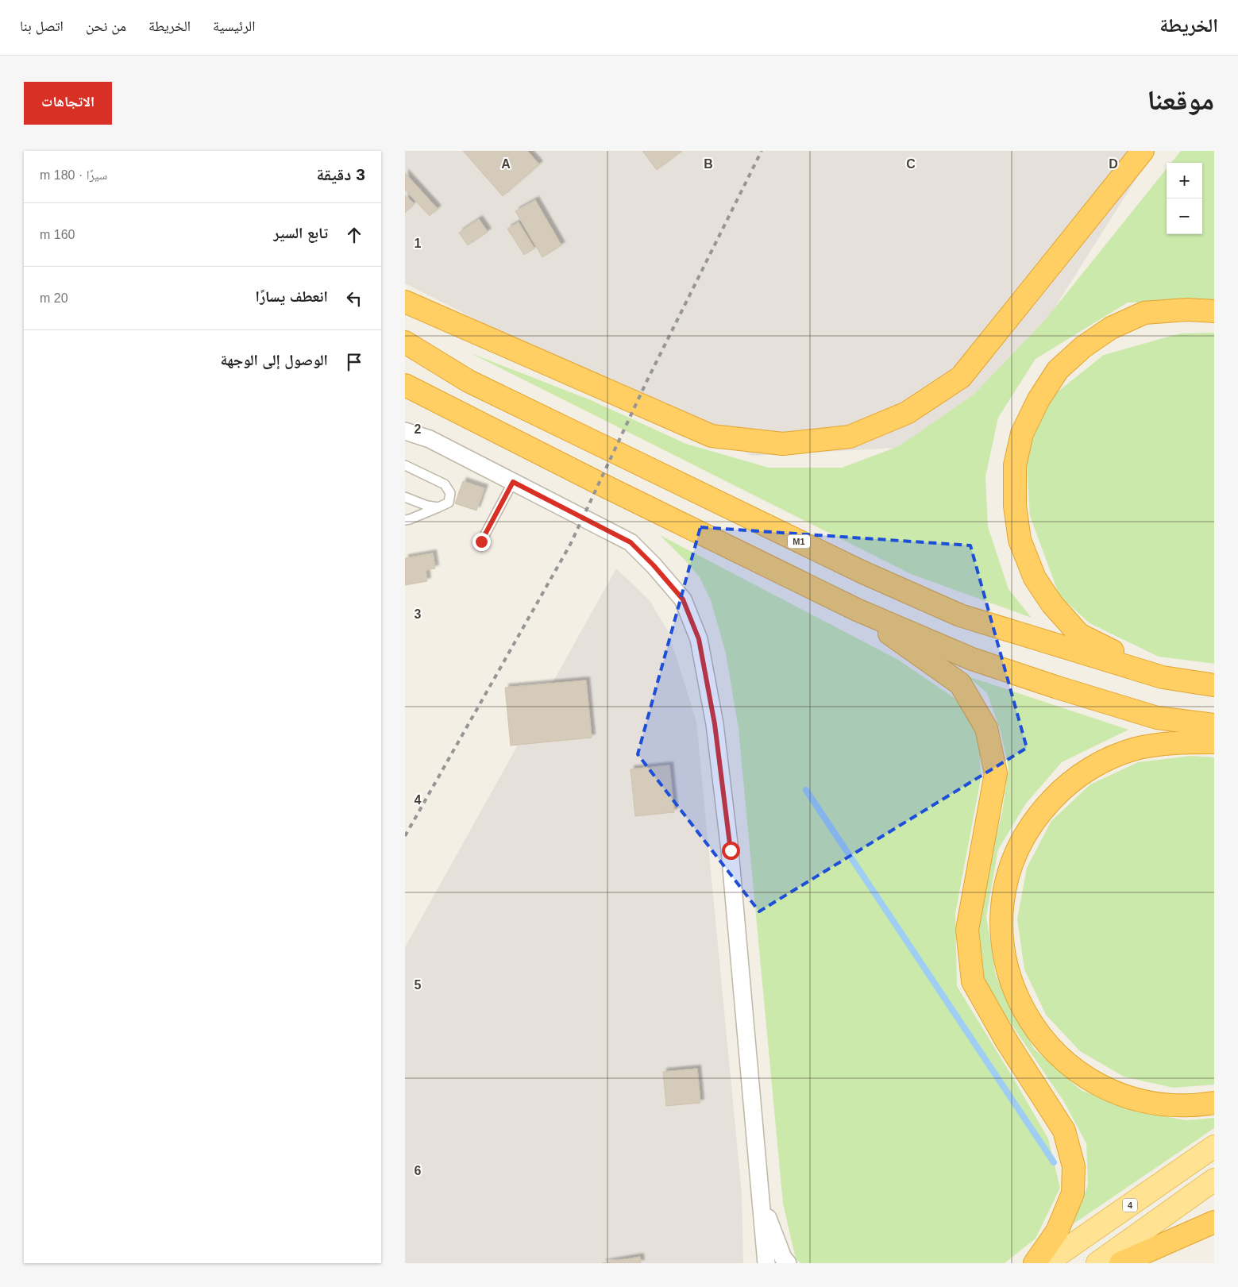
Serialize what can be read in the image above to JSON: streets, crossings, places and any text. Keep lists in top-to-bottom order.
{
  "streets": {
    "highway": ["M1"],
    "main road": ["4"]
  },
  "page": {
    "header": "الخريطة",
    "nav": [
      "الرئيسية",
      "الخريطة",
      "من نحن",
      "اتصل بنا"
    ],
    "title": "موقعنا",
    "buttons": "الاتجاهات",
    "heading": ["3 دقيقة", "سيرًا · 180 m"],
    "map_buttons": ["+", "−"],
    "list": [
      ["تابع السير", "160 m"],
      ["انعطف يسارًا", "20 m"],
      "الوصول إلى الوجهة"
    ]
  },
  "grid": {
    "columns": [
      "A",
      "B",
      "C",
      "D"
    ],
    "rows": [
      "1",
      "2",
      "3",
      "4",
      "5",
      "6"
    ]
  }
}
